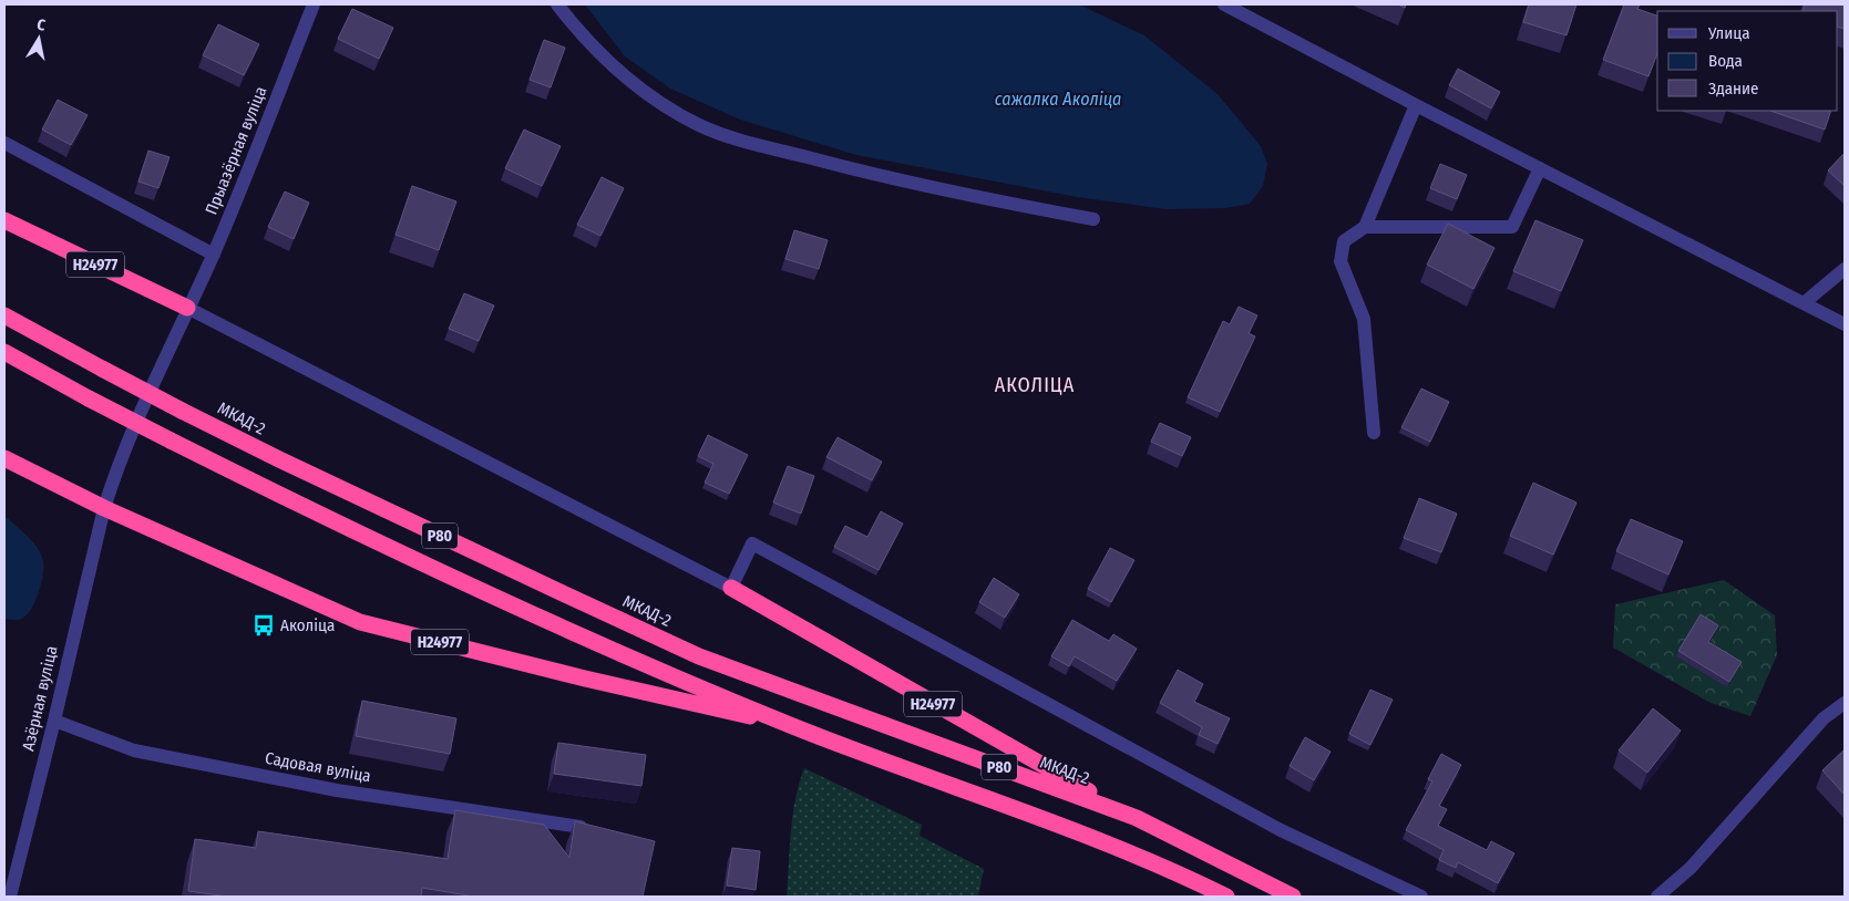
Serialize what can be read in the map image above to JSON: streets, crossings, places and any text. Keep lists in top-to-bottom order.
{
  "streets": {
    "highway": ["Н24977", "МКАД-2", "Р80"],
    "street": ["Прыазёрная вуліца", "Азёрная вуліца", "Садовая вуліца"]
  },
  "crossings": [
    ["Прыазёрная вуліца", "Н24977"],
    ["Прыазёрная вуліца", "Азёрная вуліца"],
    ["Н24977", "МКАД-2"],
    ["Н24977", "Р80"],
    ["Н24977", "Азёрная вуліца"],
    ["Азёрная вуліца", "Садовая вуліца"]
  ],
  "districts": ["АКОЛІЦА"],
  "water": ["сажалка Аколіца"],
  "places": {
    "bus stop": ["Аколіца"]
  },
  "legend": ["Улица", "Вода", "Здание"],
  "north": "top"
}
